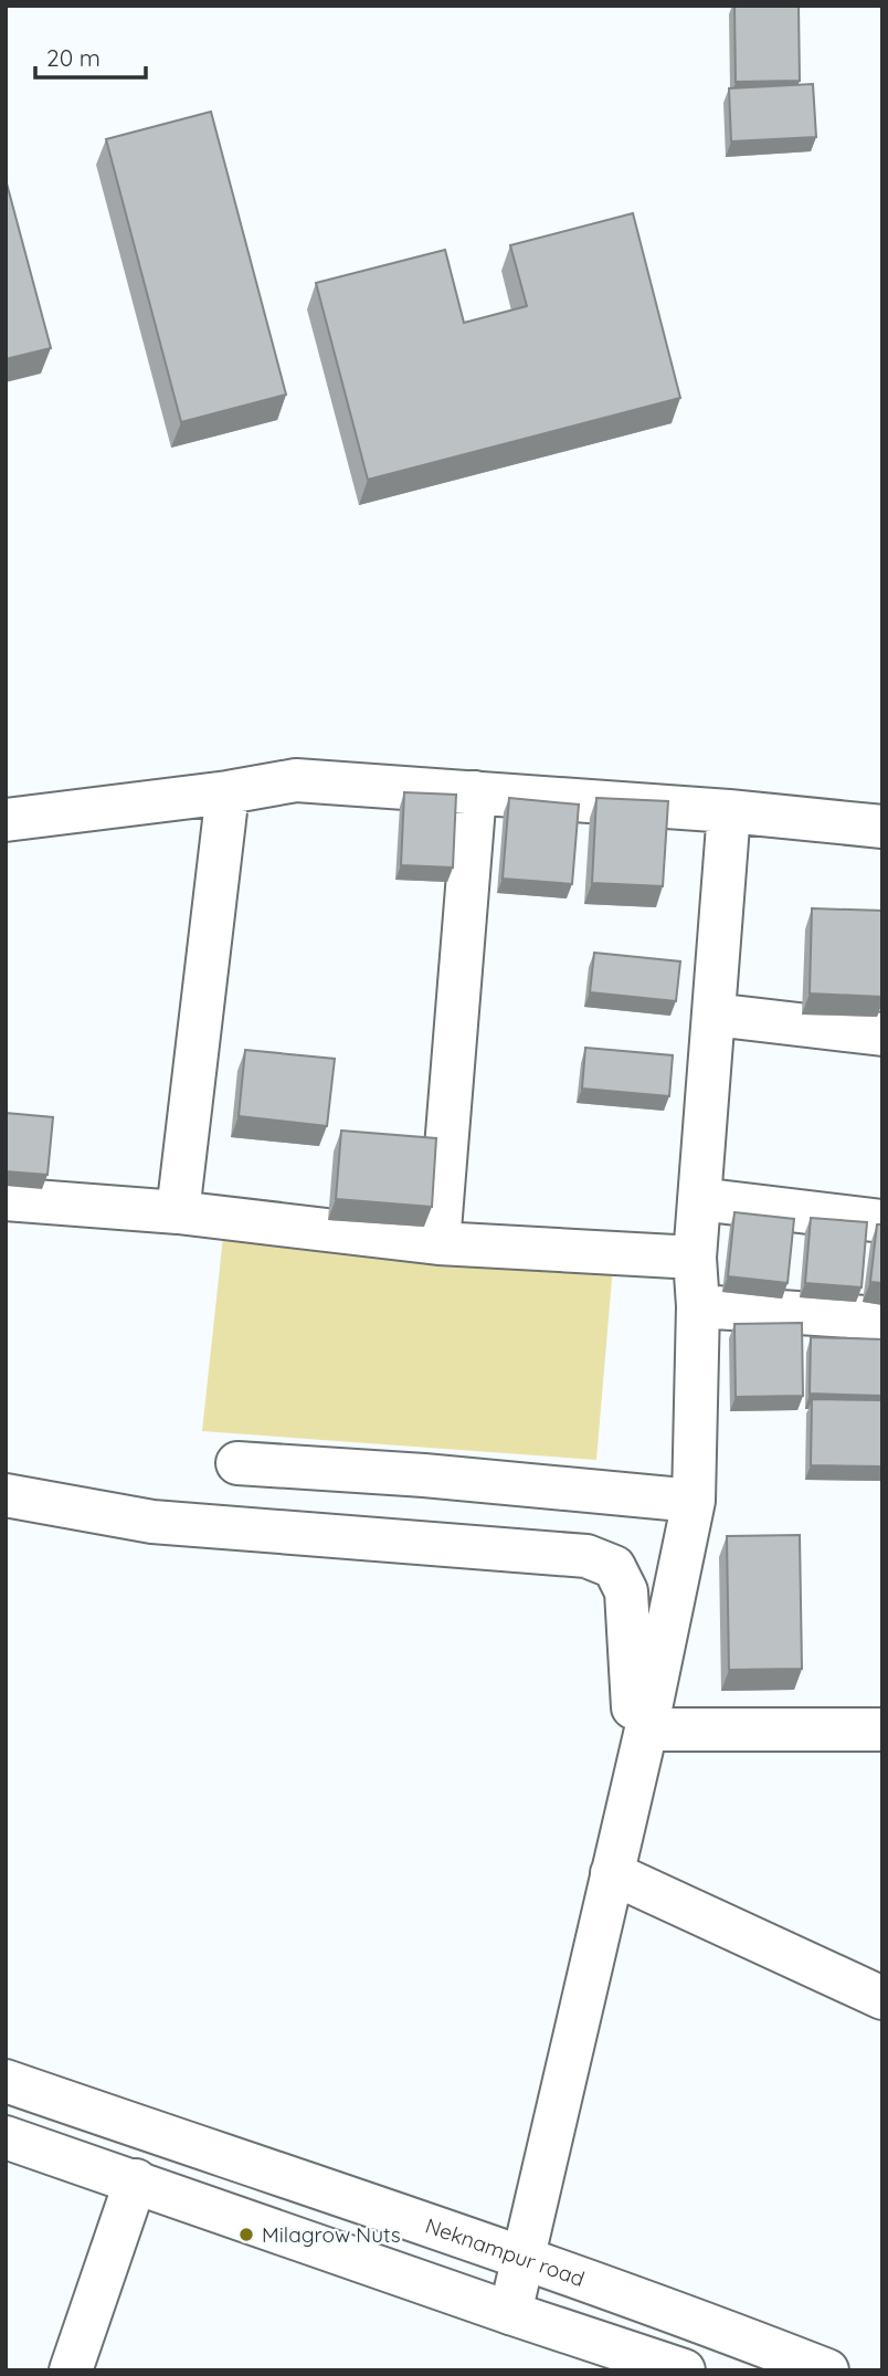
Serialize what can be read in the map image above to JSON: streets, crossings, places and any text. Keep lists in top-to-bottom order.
{
  "streets": {
    "street": ["Neknampur road"]
  },
  "places": ["Milagrow Nuts"],
  "scale_bar": "20 m"
}
